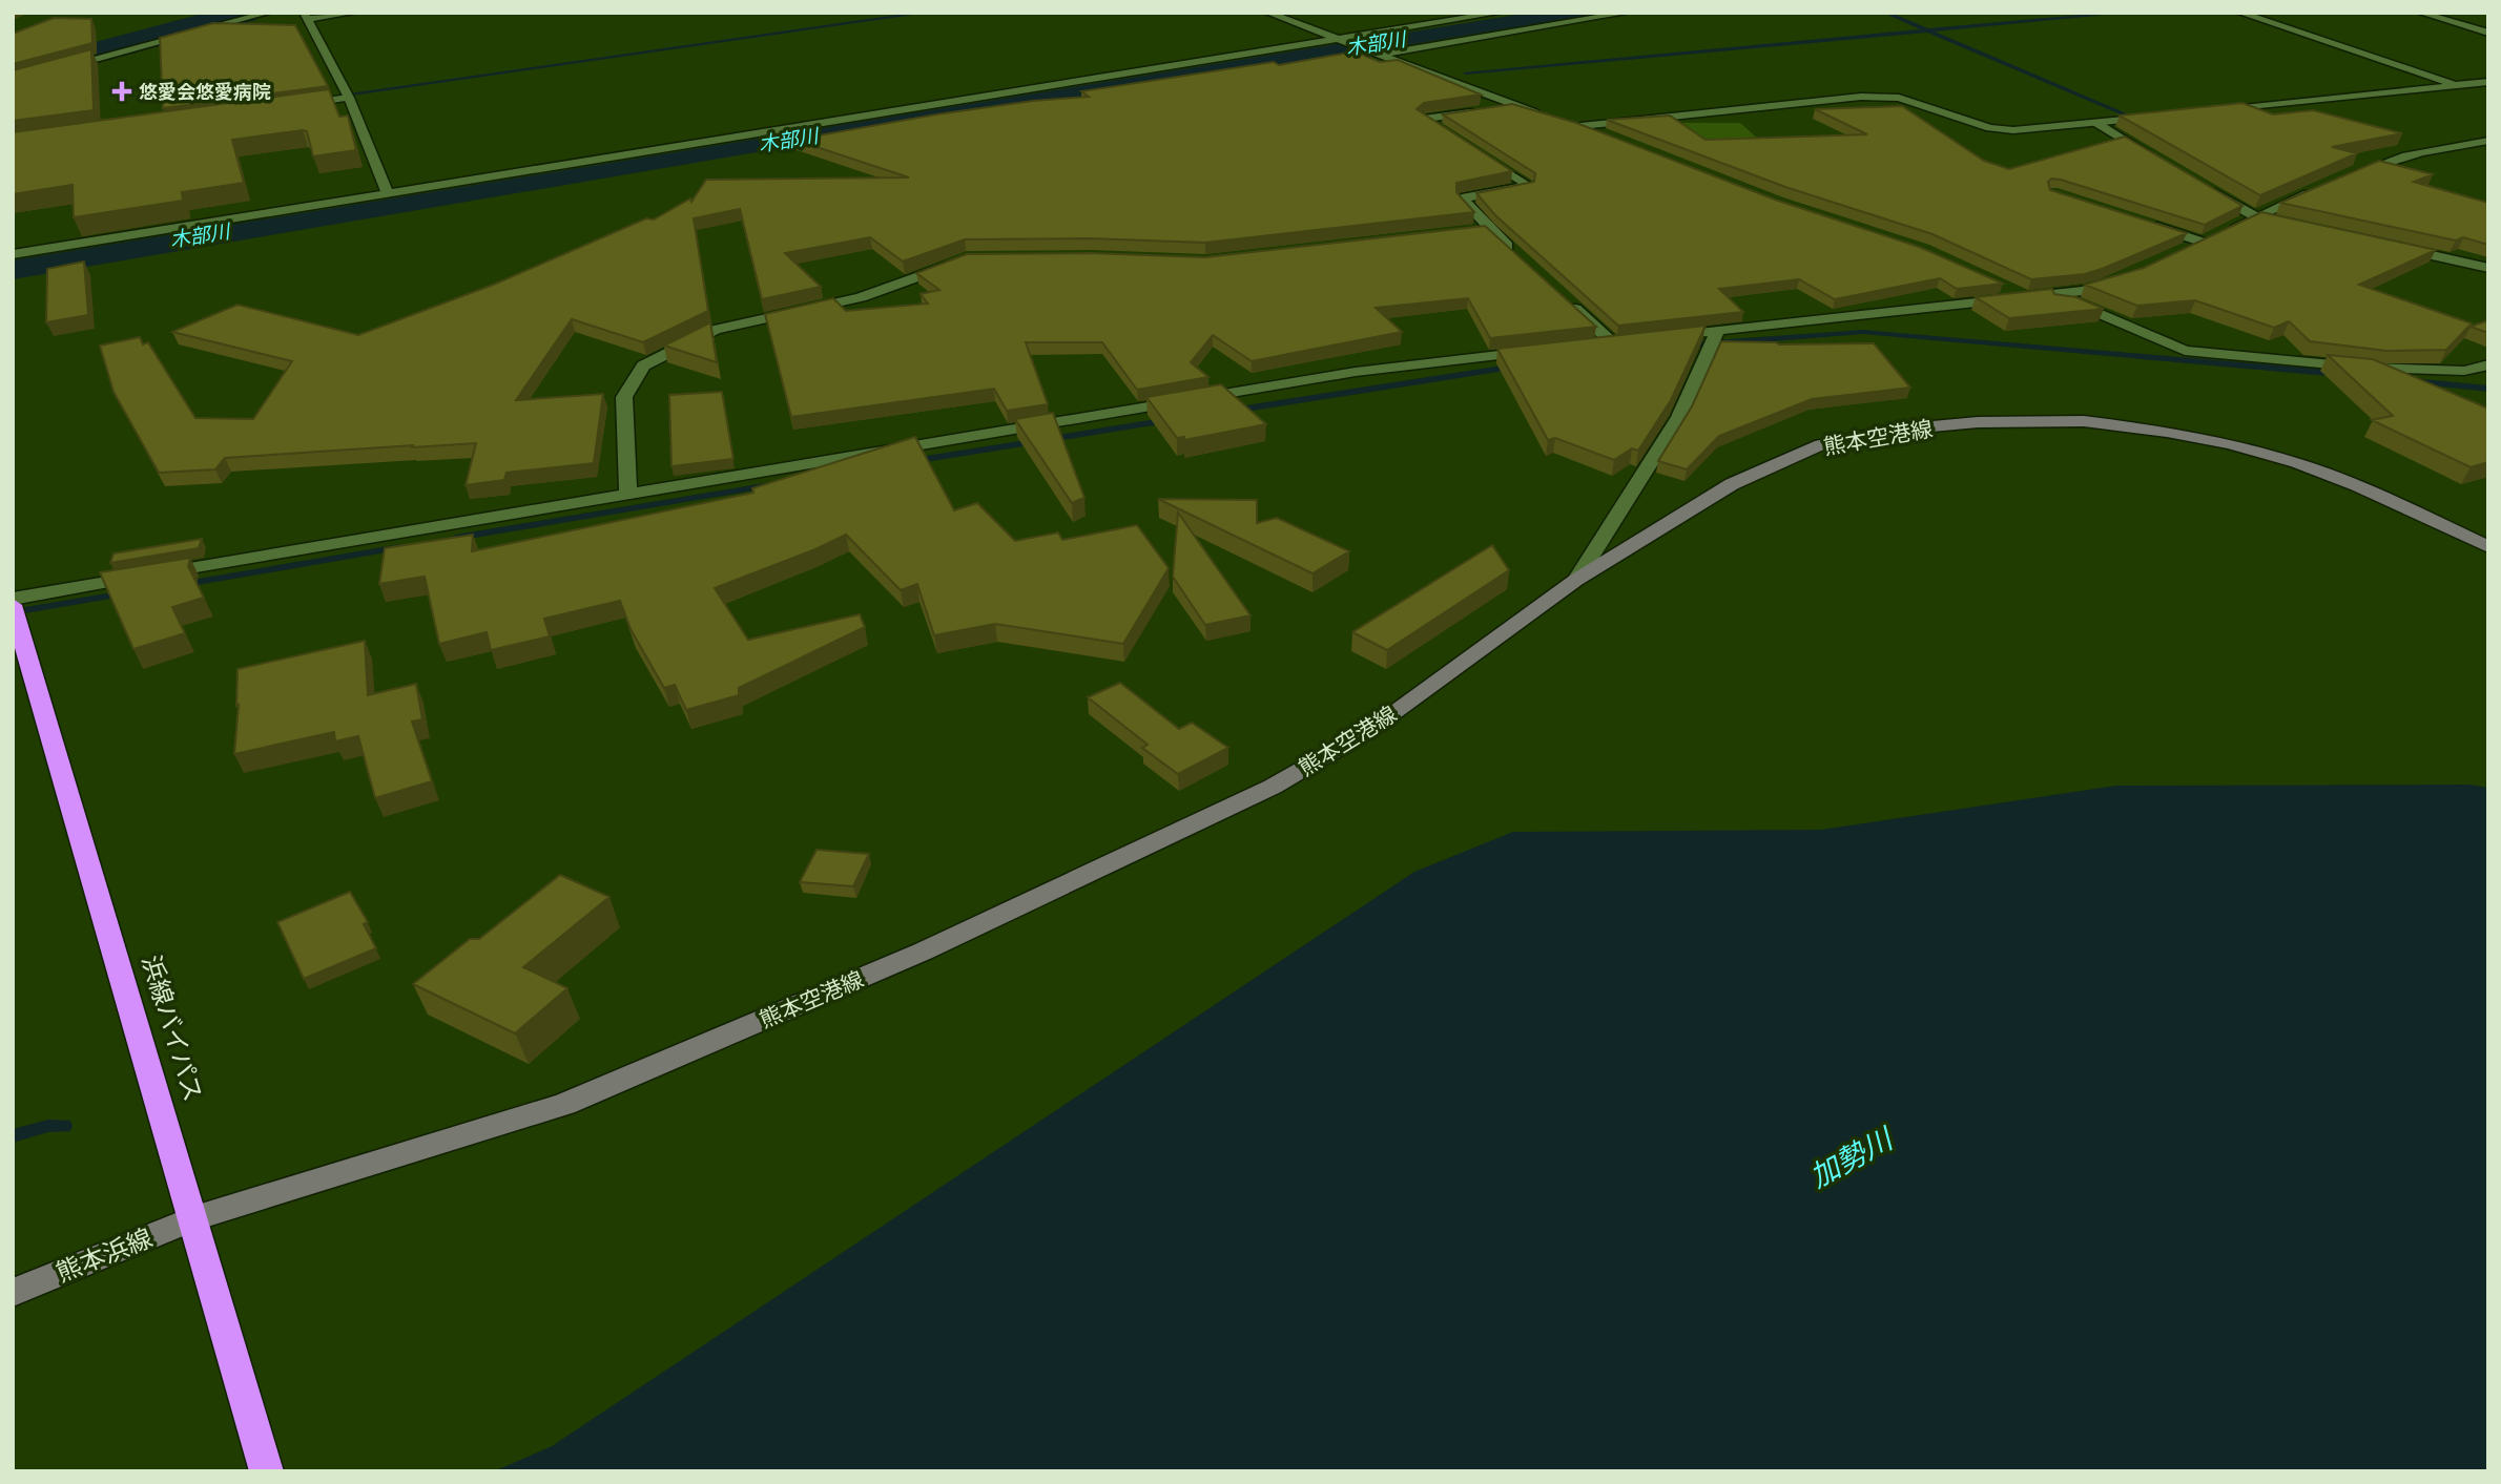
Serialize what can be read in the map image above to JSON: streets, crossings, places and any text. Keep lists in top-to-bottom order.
{
  "streets": {
    "highway": ["浜線バイパス"],
    "main road": ["熊本空港線", "熊本浜線"]
  },
  "crossings": [
    ["熊本空港線", "浜線バイパス"],
    ["熊本空港線", "熊本浜線"],
    ["浜線バイパス", "熊本浜線"]
  ],
  "water": ["木部川", "加勢川"],
  "places": {
    "health": ["悠愛会悠愛病院"]
  }
}
